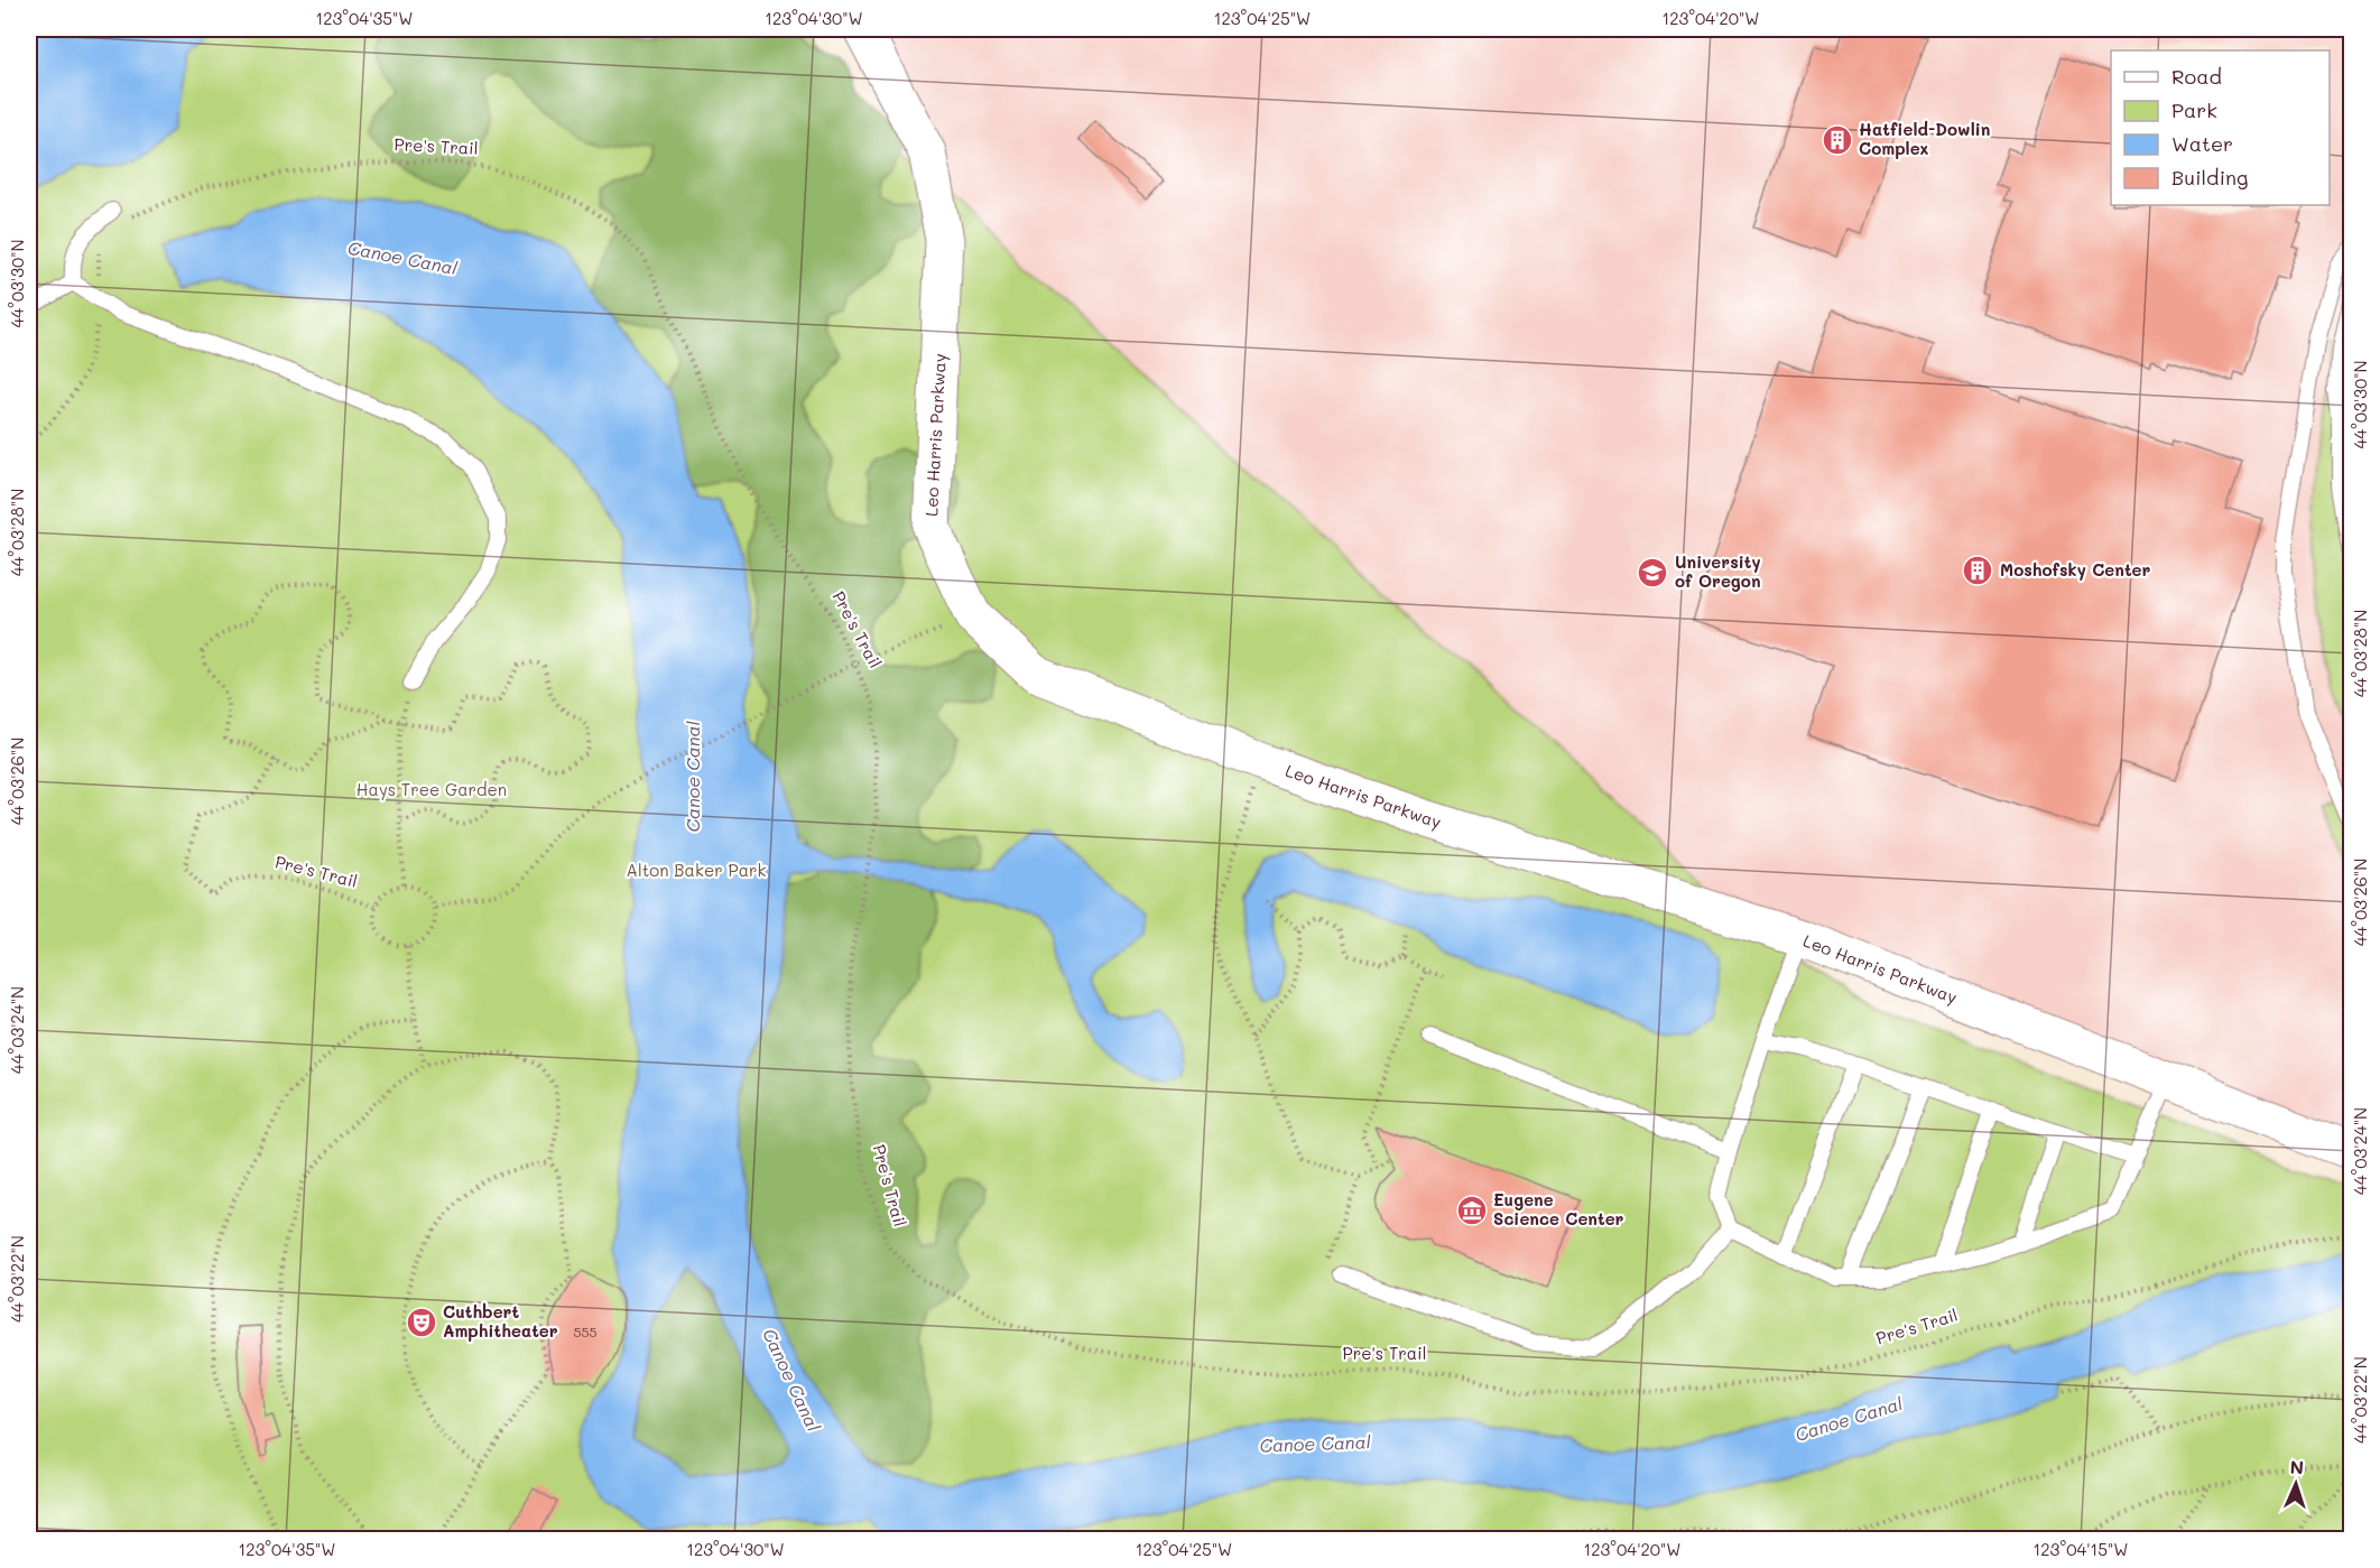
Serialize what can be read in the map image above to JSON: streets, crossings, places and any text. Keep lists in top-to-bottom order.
{
  "streets": {
    "street": ["Leo Harris Parkway"],
    "path": ["Pre's Trail"]
  },
  "water": ["Canoe Canal"],
  "parks": ["Hays Tree Garden", "Alton Baker Park"],
  "places": {
    "building": ["Hatfield-Dowlin Complex", "Moshofsky Center"],
    "school or university": ["University of Oregon"],
    "museum": ["Eugene Science Center"],
    "theatre": ["Cuthbert Amphitheater"]
  },
  "house_numbers": ["555"],
  "legend": [
    "Road",
    "Park",
    "Water",
    "Building"
  ],
  "north": "top",
  "coordinates": [
    "123°04'35\"W",
    "123°04'30\"W",
    "123°04'25\"W",
    "123°04'20\"W",
    "44°03'30\"N",
    "44°03'28\"N",
    "44°03'26\"N",
    "44°03'24\"N",
    "44°03'22\"N",
    "123°04'15\"W"
  ]
}
